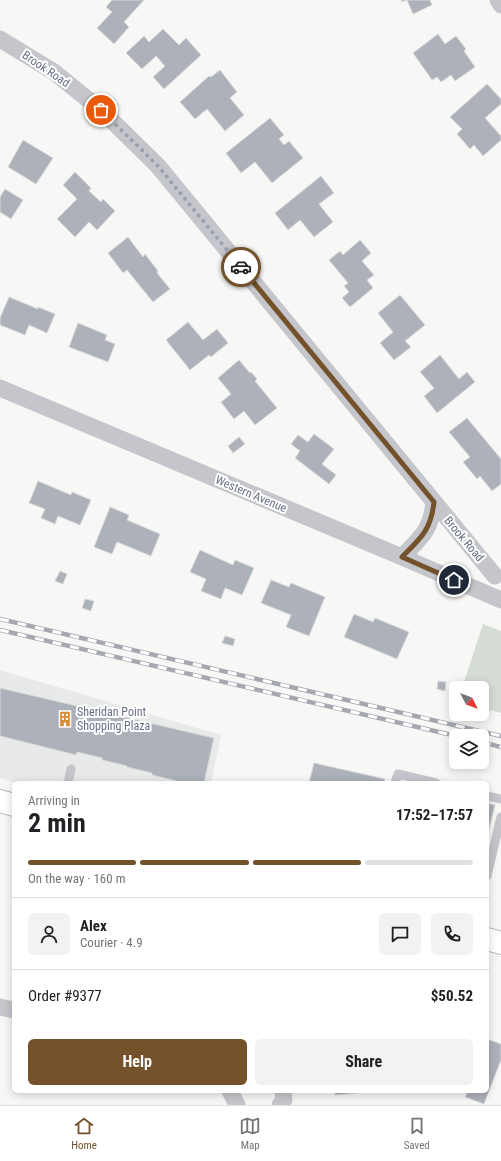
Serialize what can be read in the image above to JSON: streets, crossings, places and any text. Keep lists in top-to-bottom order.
{
  "streets": {
    "street": ["Brook Road", "Western Avenue"]
  },
  "crossings": [
    ["Brook Road", "Western Avenue"]
  ],
  "places": {
    "building": ["Sheridan Point Shopping Plaza"]
  },
  "north": "bottom right",
  "page": {
    "heading": ["2 min", "Arriving in", "17:52–17:57"],
    "panel": [
      "Alex",
      "Courier · 4.9",
      "Order #9377",
      "$50.52"
    ],
    "bar": "On the way · 160 m",
    "buttons": ["Help", "Share"],
    "tabs": ["Home", "Map", "Saved"]
  }
}
